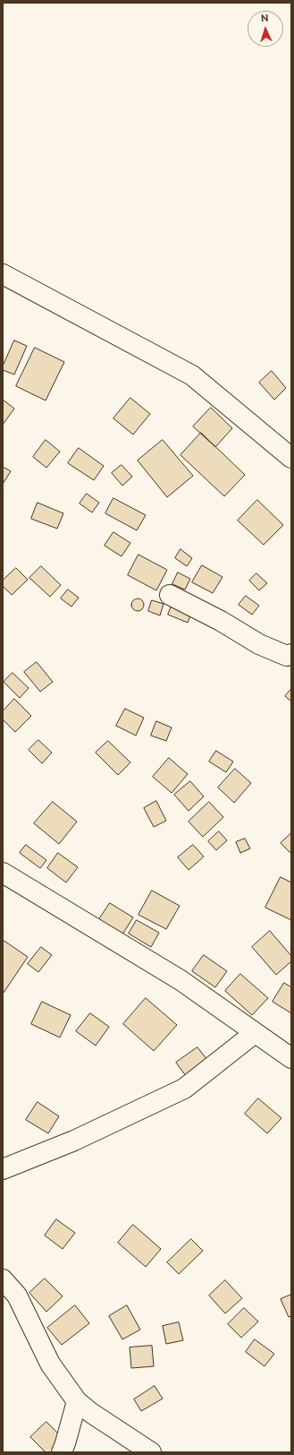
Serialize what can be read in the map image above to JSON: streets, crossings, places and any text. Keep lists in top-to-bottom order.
{
  "north": "top"
}
